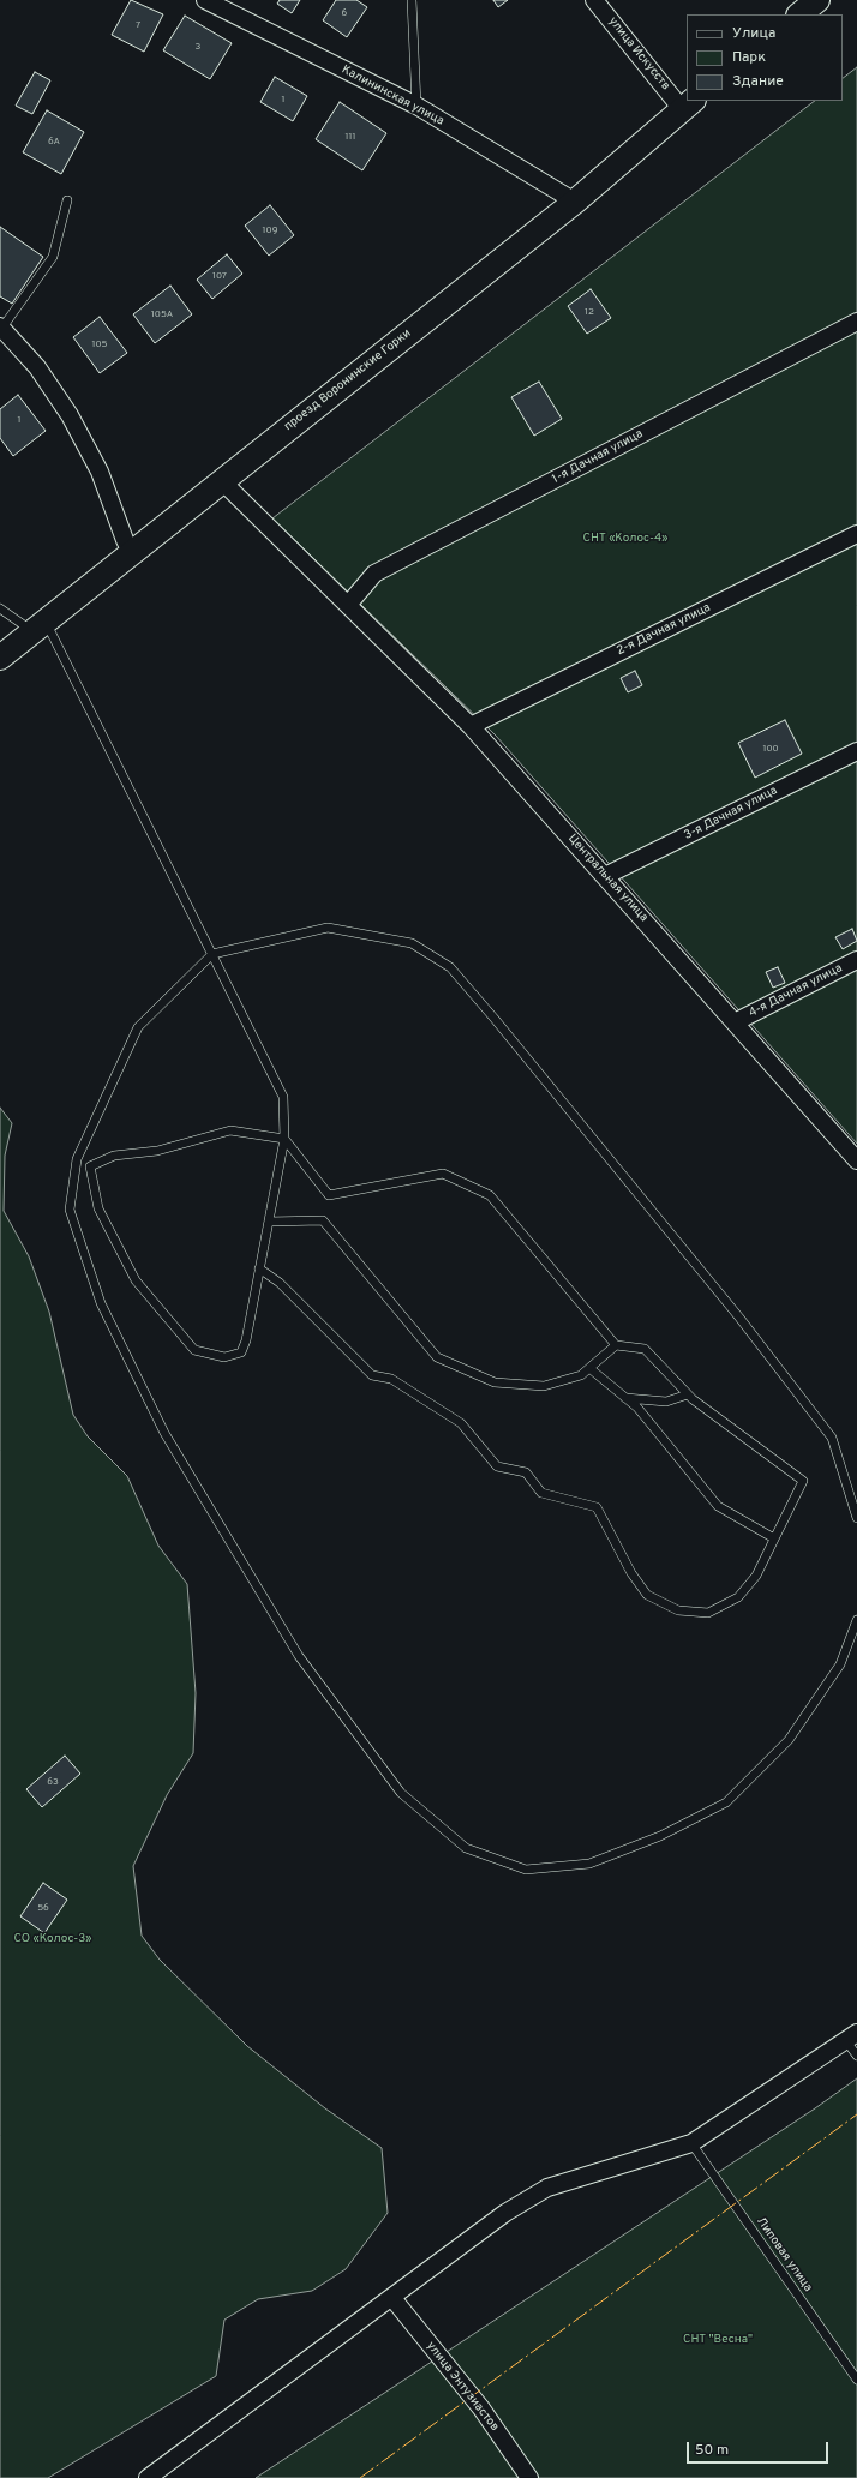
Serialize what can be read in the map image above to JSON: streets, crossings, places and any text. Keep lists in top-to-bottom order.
{
  "streets": {
    "street": [
      "улица Искусств",
      "Калининская улица",
      "проезд Воронинские Горки",
      "1-я Дачная улица",
      "2-я Дачная улица",
      "3-я Дачная улица",
      "Центральная улица",
      "4-я Дачная улица",
      "улица Энтузиастов"
    ],
    "lane": ["Липовая улица"]
  },
  "crossings": [
    ["улица Искусств", "проезд Воронинские Горки"],
    ["Калининская улица", "проезд Воронинские Горки"],
    ["проезд Воронинские Горки", "Центральная улица"],
    ["1-я Дачная улица", "Центральная улица"],
    ["2-я Дачная улица", "Центральная улица"],
    ["3-я Дачная улица", "Центральная улица"],
    ["Центральная улица", "4-я Дачная улица"]
  ],
  "parks": ["СНТ «Колос-4»", "СО «Колос-3»", "СНТ \"Весна\""],
  "house_numbers": [
    "6",
    "7",
    "3",
    "1",
    "111",
    "6А",
    "109",
    "107",
    "12",
    "105А",
    "105",
    "1",
    "100",
    "63",
    "56"
  ],
  "legend": ["Улица", "Парк", "Здание"],
  "scale_bar": "50 m"
}
